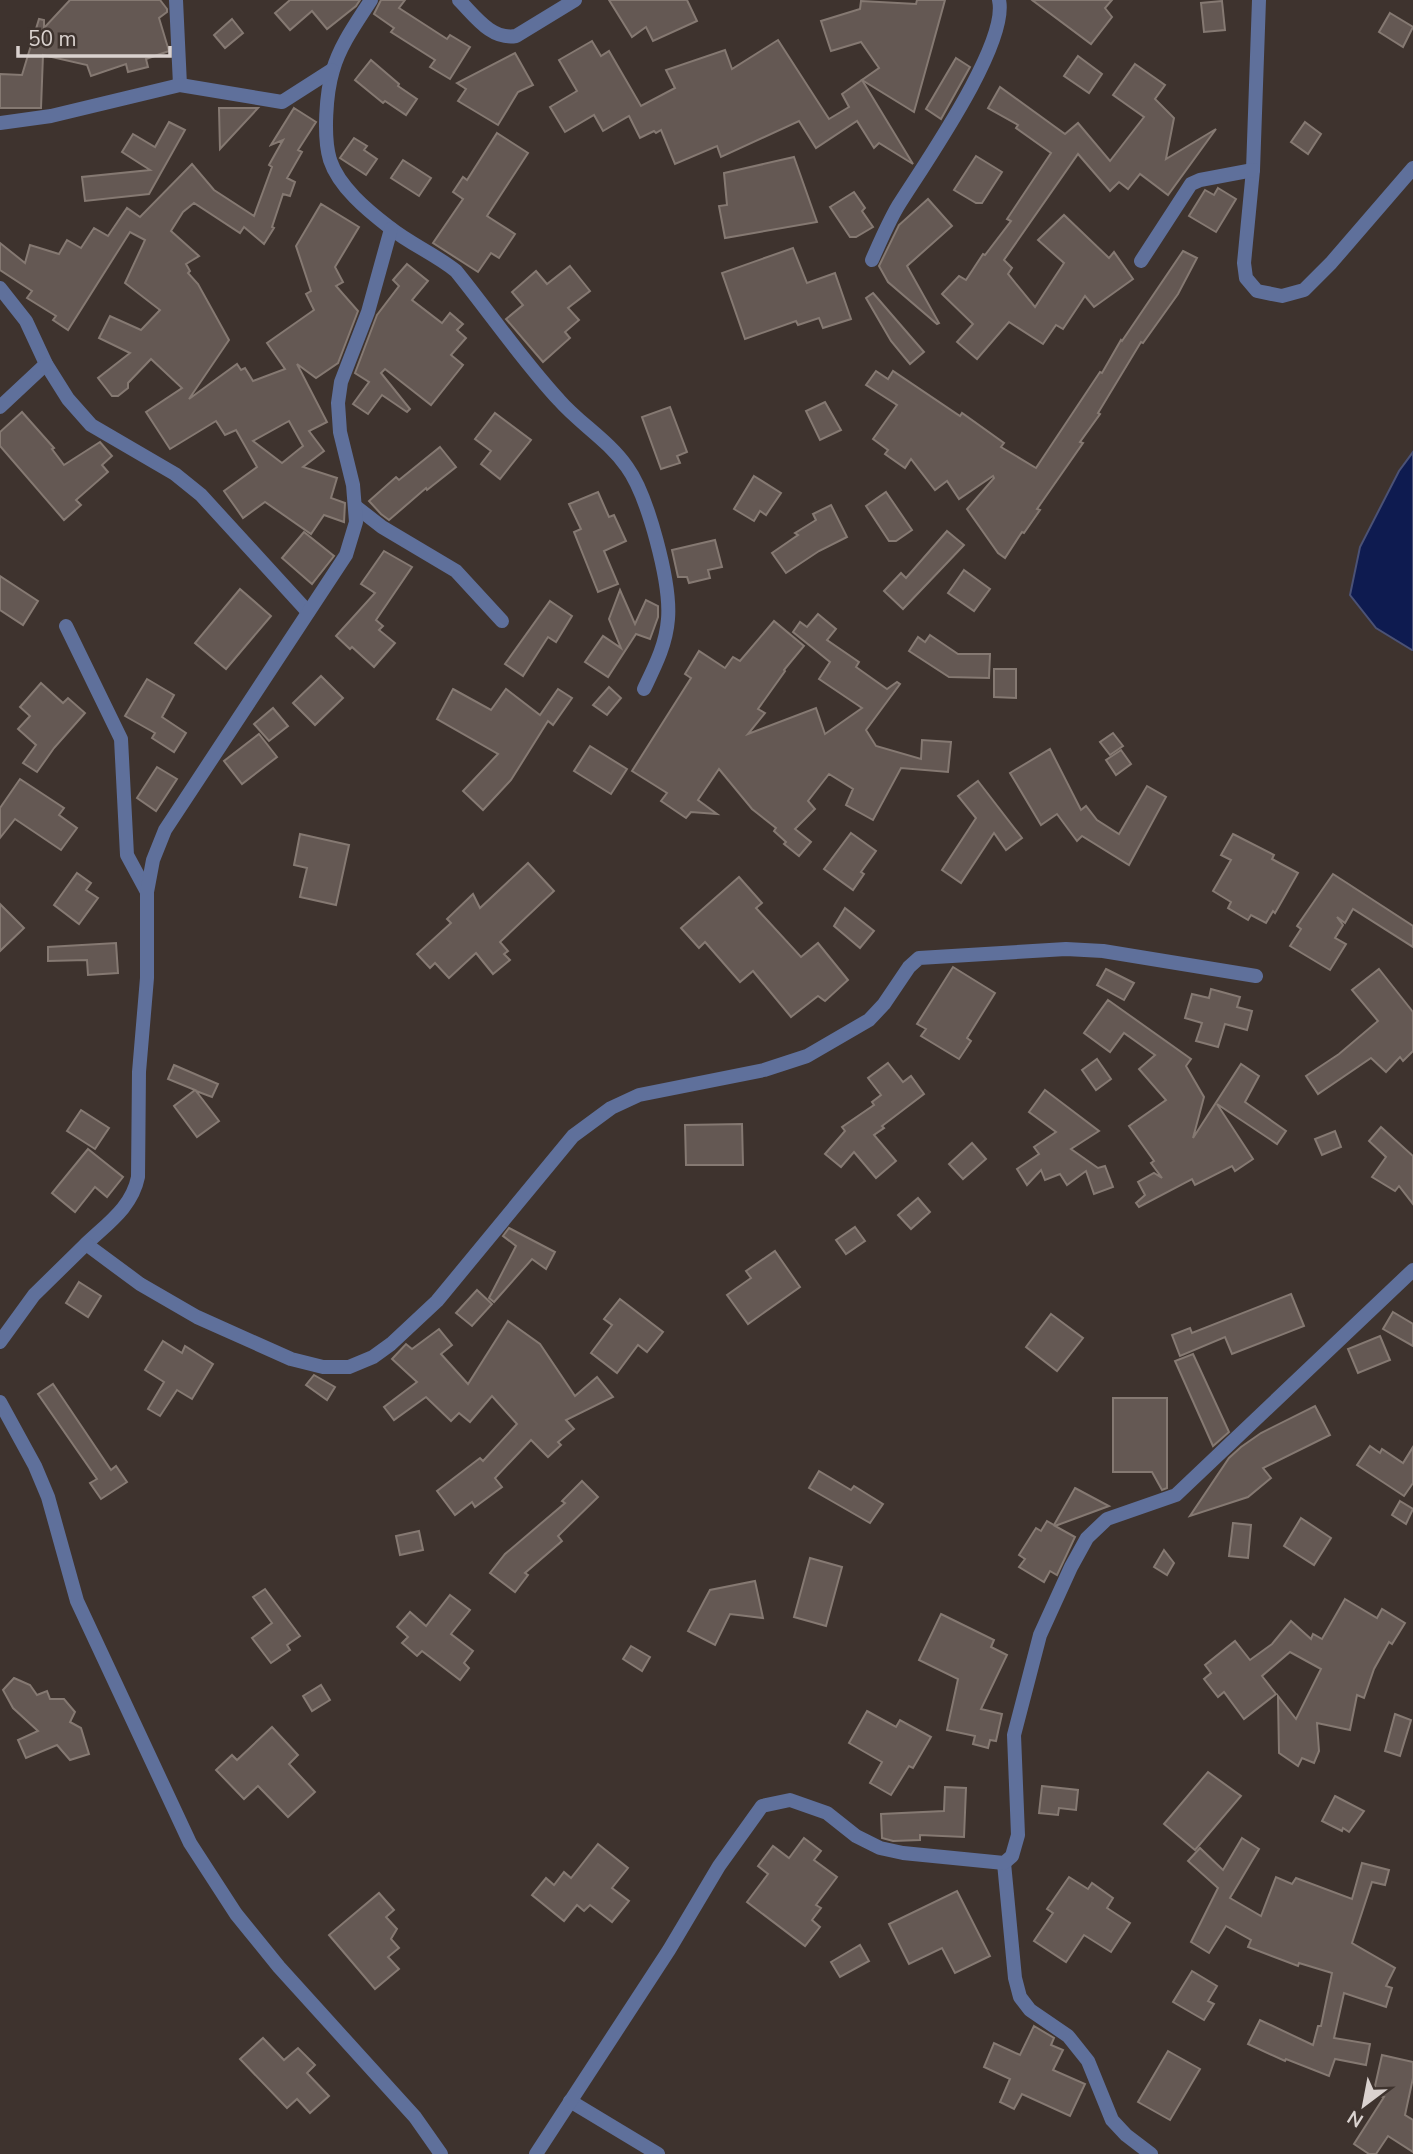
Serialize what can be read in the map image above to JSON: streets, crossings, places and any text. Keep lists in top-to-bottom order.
{
  "scale_bar": "50 m",
  "north": "bottom left"
}
